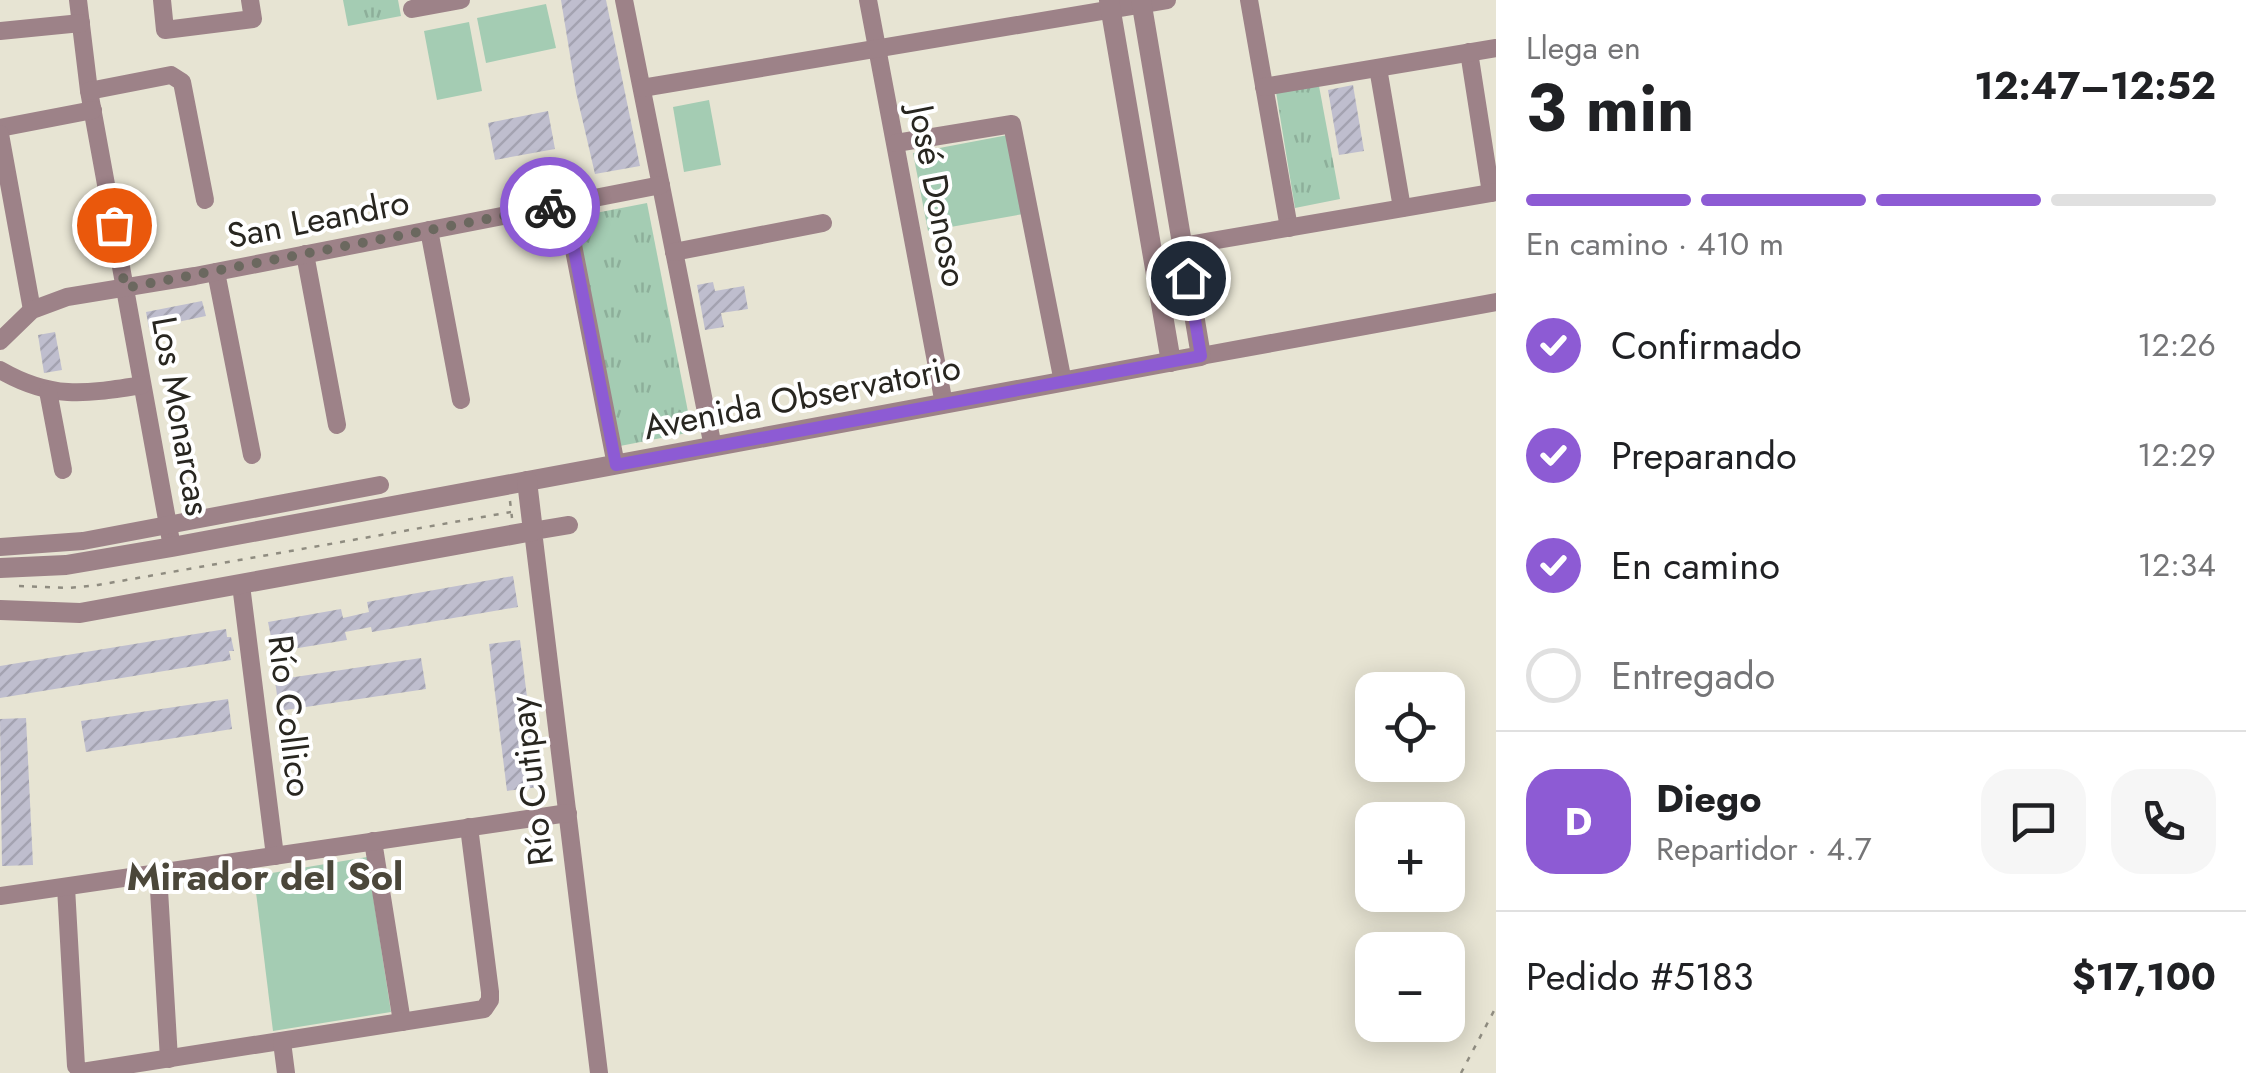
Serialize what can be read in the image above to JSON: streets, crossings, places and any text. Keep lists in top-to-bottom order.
{
  "streets": {
    "street": [
      "José Donoso",
      "San Leandro",
      "Avenida Observatorio",
      "Los Monarcas",
      "Río Collico",
      "Río Cutipay"
    ]
  },
  "crossings": [
    ["José Donoso", "Avenida Observatorio"],
    ["San Leandro", "Los Monarcas"],
    ["Avenida Observatorio", "Los Monarcas"],
    ["Avenida Observatorio", "Río Cutipay"]
  ],
  "districts": ["Mirador del Sol"],
  "page": {
    "heading": ["3 min", "Llega en", "12:47–12:52"],
    "panel": [
      "Diego",
      "Repartidor · 4.7",
      "Pedido #5183",
      "$17,100"
    ],
    "bar": "En camino · 410 m",
    "list": [
      ["Confirmado", "12:26"],
      ["Preparando", "12:29"],
      ["En camino", "12:34"],
      "Entregado"
    ],
    "map_buttons": ["+", "−"],
    "round": "D"
  }
}
